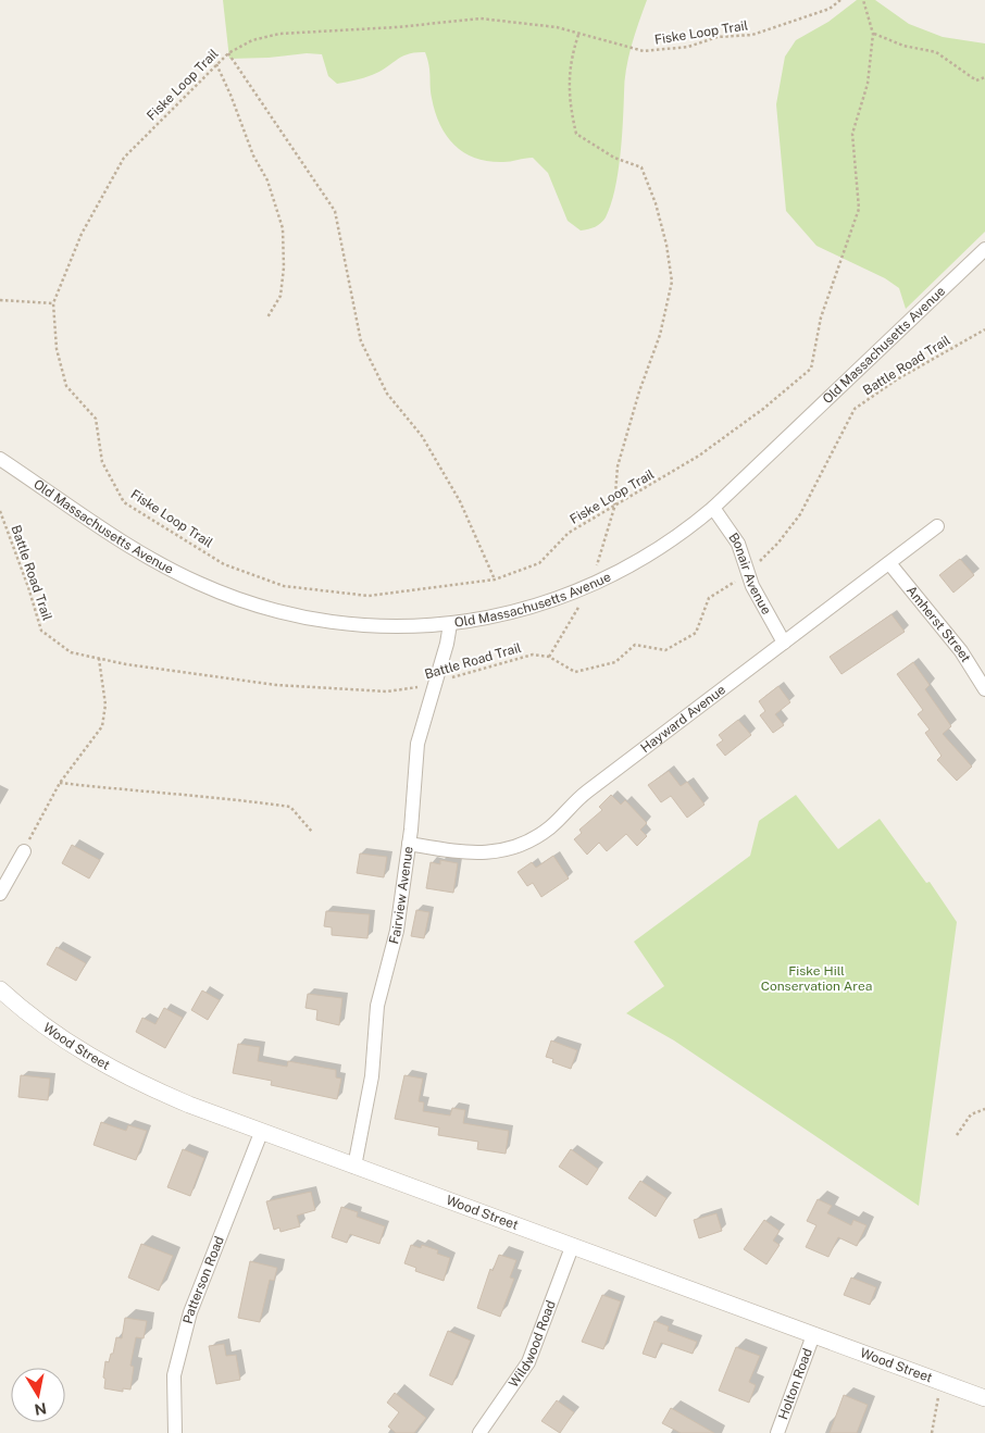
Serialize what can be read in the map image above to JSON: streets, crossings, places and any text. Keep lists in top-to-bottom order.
{
  "streets": {
    "street": [
      "Old Massachusetts Avenue",
      "Bonair Avenue",
      "Amherst Street",
      "Hayward Avenue",
      "Fairview Avenue",
      "Wood Street",
      "Patterson Road",
      "Wildwood Road",
      "Holton Road"
    ],
    "path": ["Fiske Loop Trail", "Battle Road Trail"]
  },
  "crossings": [
    ["Old Massachusetts Avenue", "Bonair Avenue"],
    ["Old Massachusetts Avenue", "Fairview Avenue"],
    ["Battle Road Trail", "Bonair Avenue"],
    ["Battle Road Trail", "Fairview Avenue"],
    ["Bonair Avenue", "Hayward Avenue"],
    ["Amherst Street", "Hayward Avenue"],
    ["Hayward Avenue", "Fairview Avenue"],
    ["Fairview Avenue", "Wood Street"],
    ["Wood Street", "Patterson Road"],
    ["Wood Street", "Wildwood Road"],
    ["Wood Street", "Holton Road"]
  ],
  "parks": ["Fiske Hill Conservation Area"],
  "north": "bottom"
}
